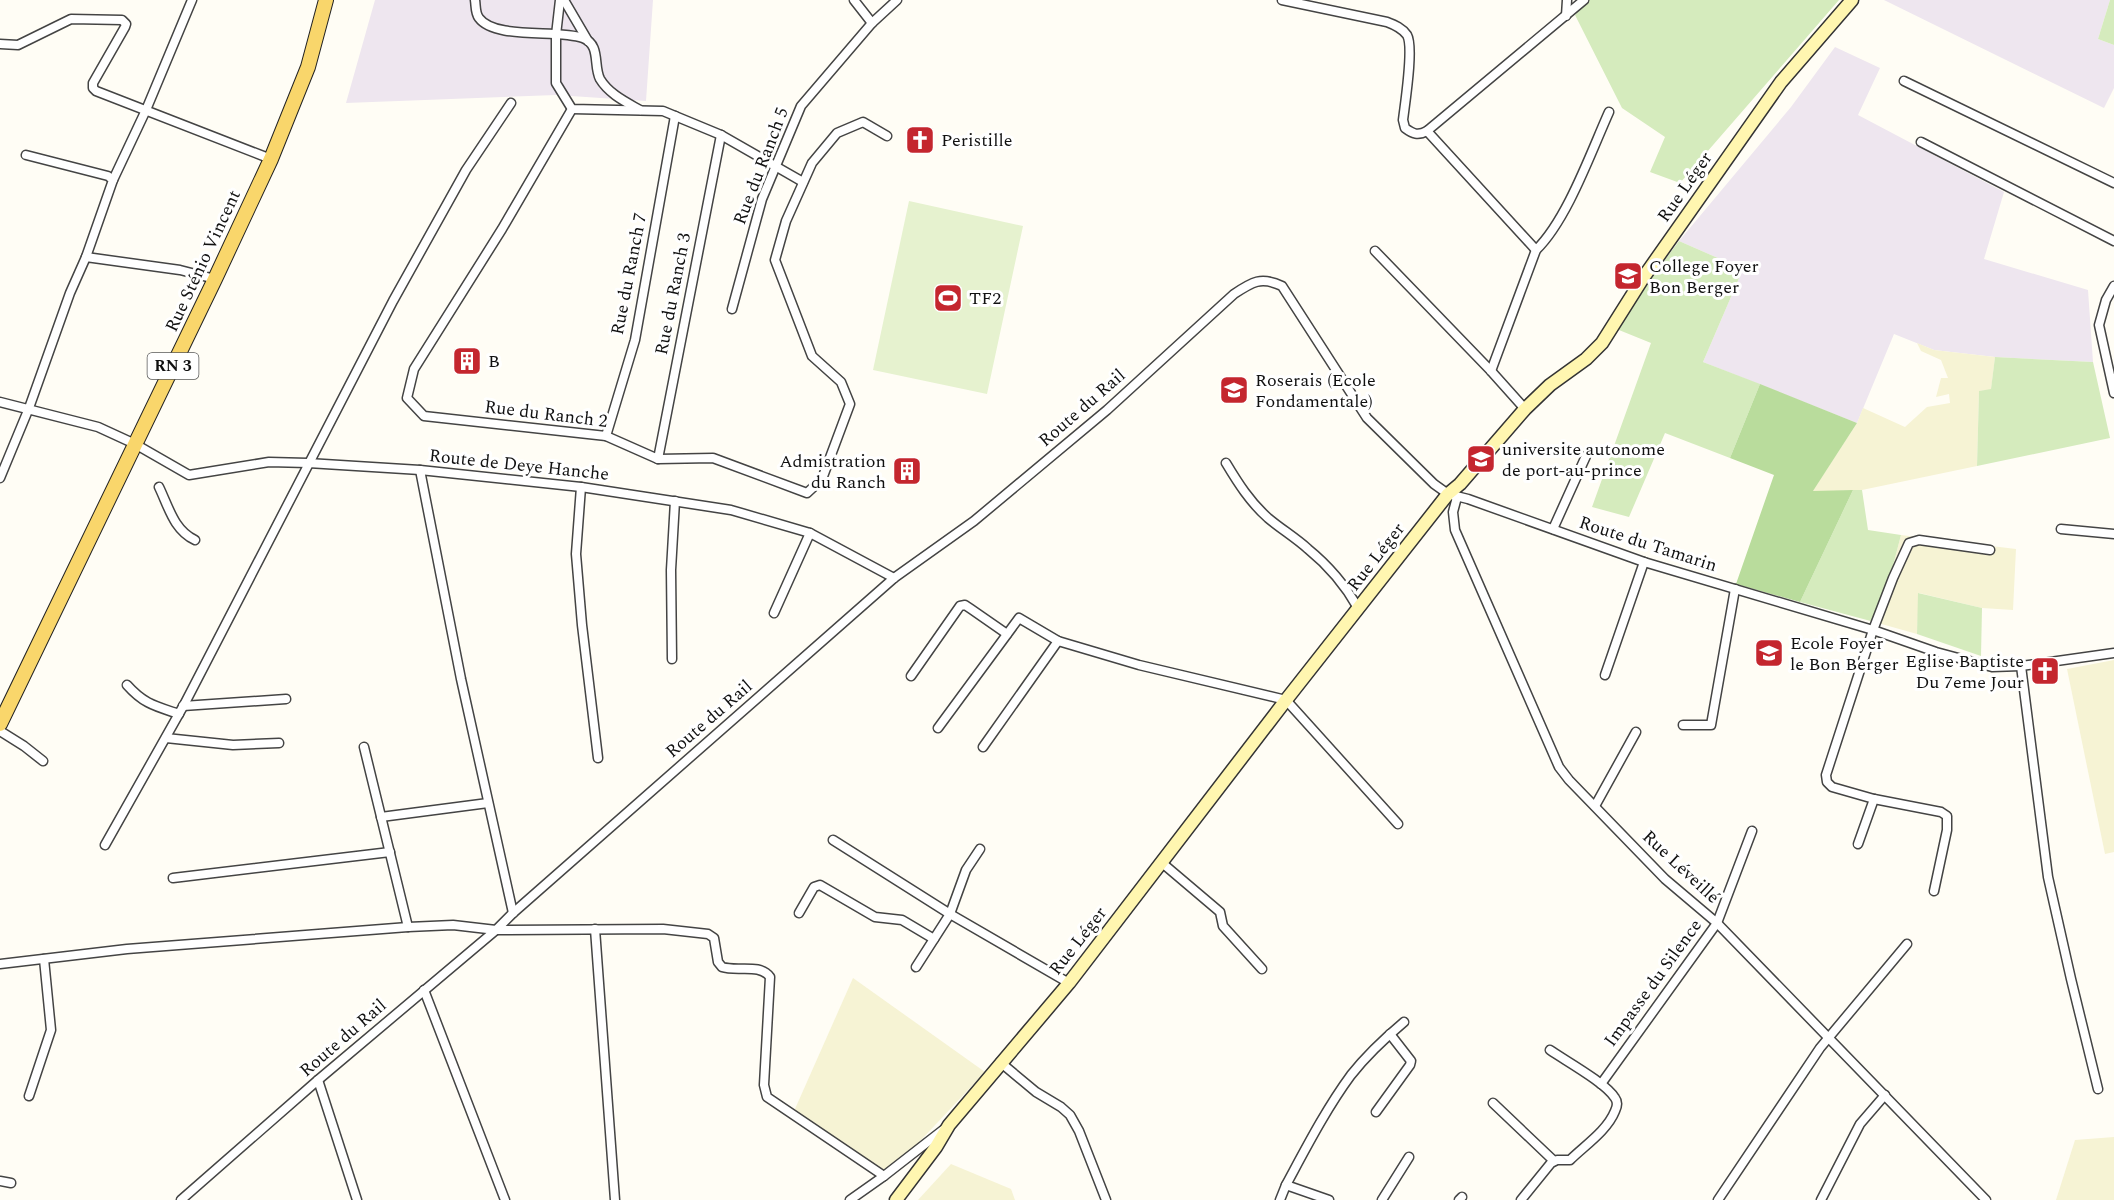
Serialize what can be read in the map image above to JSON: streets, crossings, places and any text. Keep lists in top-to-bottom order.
{
  "streets": {
    "main road": ["Rue Sténio Vincent", "RN 3"],
    "street": [
      "Rue du Ranch 5",
      "Rue Léger",
      "Rue du Ranch 7",
      "Rue du Ranch 3",
      "Route du Rail",
      "Rue du Ranch 2",
      "Route de Deye Hanche",
      "Route du Tamarin",
      "Rue Léveillé",
      "Impasse du Silence"
    ]
  },
  "crossings": [
    ["Rue Léger", "Route du Tamarin"],
    ["Rue Léger", "Rue Léveillé"],
    ["Rue Sténio Vincent", "Route de Deye Hanche"],
    ["Rue du Ranch 7", "Rue du Ranch 2"],
    ["Rue du Ranch 3", "Rue du Ranch 2"],
    ["Route du Rail", "Route de Deye Hanche"],
    ["Route du Rail", "Route du Tamarin"],
    ["Route du Tamarin", "Rue Léveillé"],
    ["Rue Léveillé", "Impasse du Silence"]
  ],
  "places": {
    "church": ["Peristille", "Eglise Baptiste Du 7eme Jour"],
    "school or university": [
      "College Foyer Bon Berger",
      "Roserais (Ecole Fondamentale)",
      "universite autonome de port-au-prince",
      "Ecole Foyer le Bon Berger"
    ],
    "sports": ["TF2"],
    "building": ["B", "Admistration du Ranch"]
  }
}
